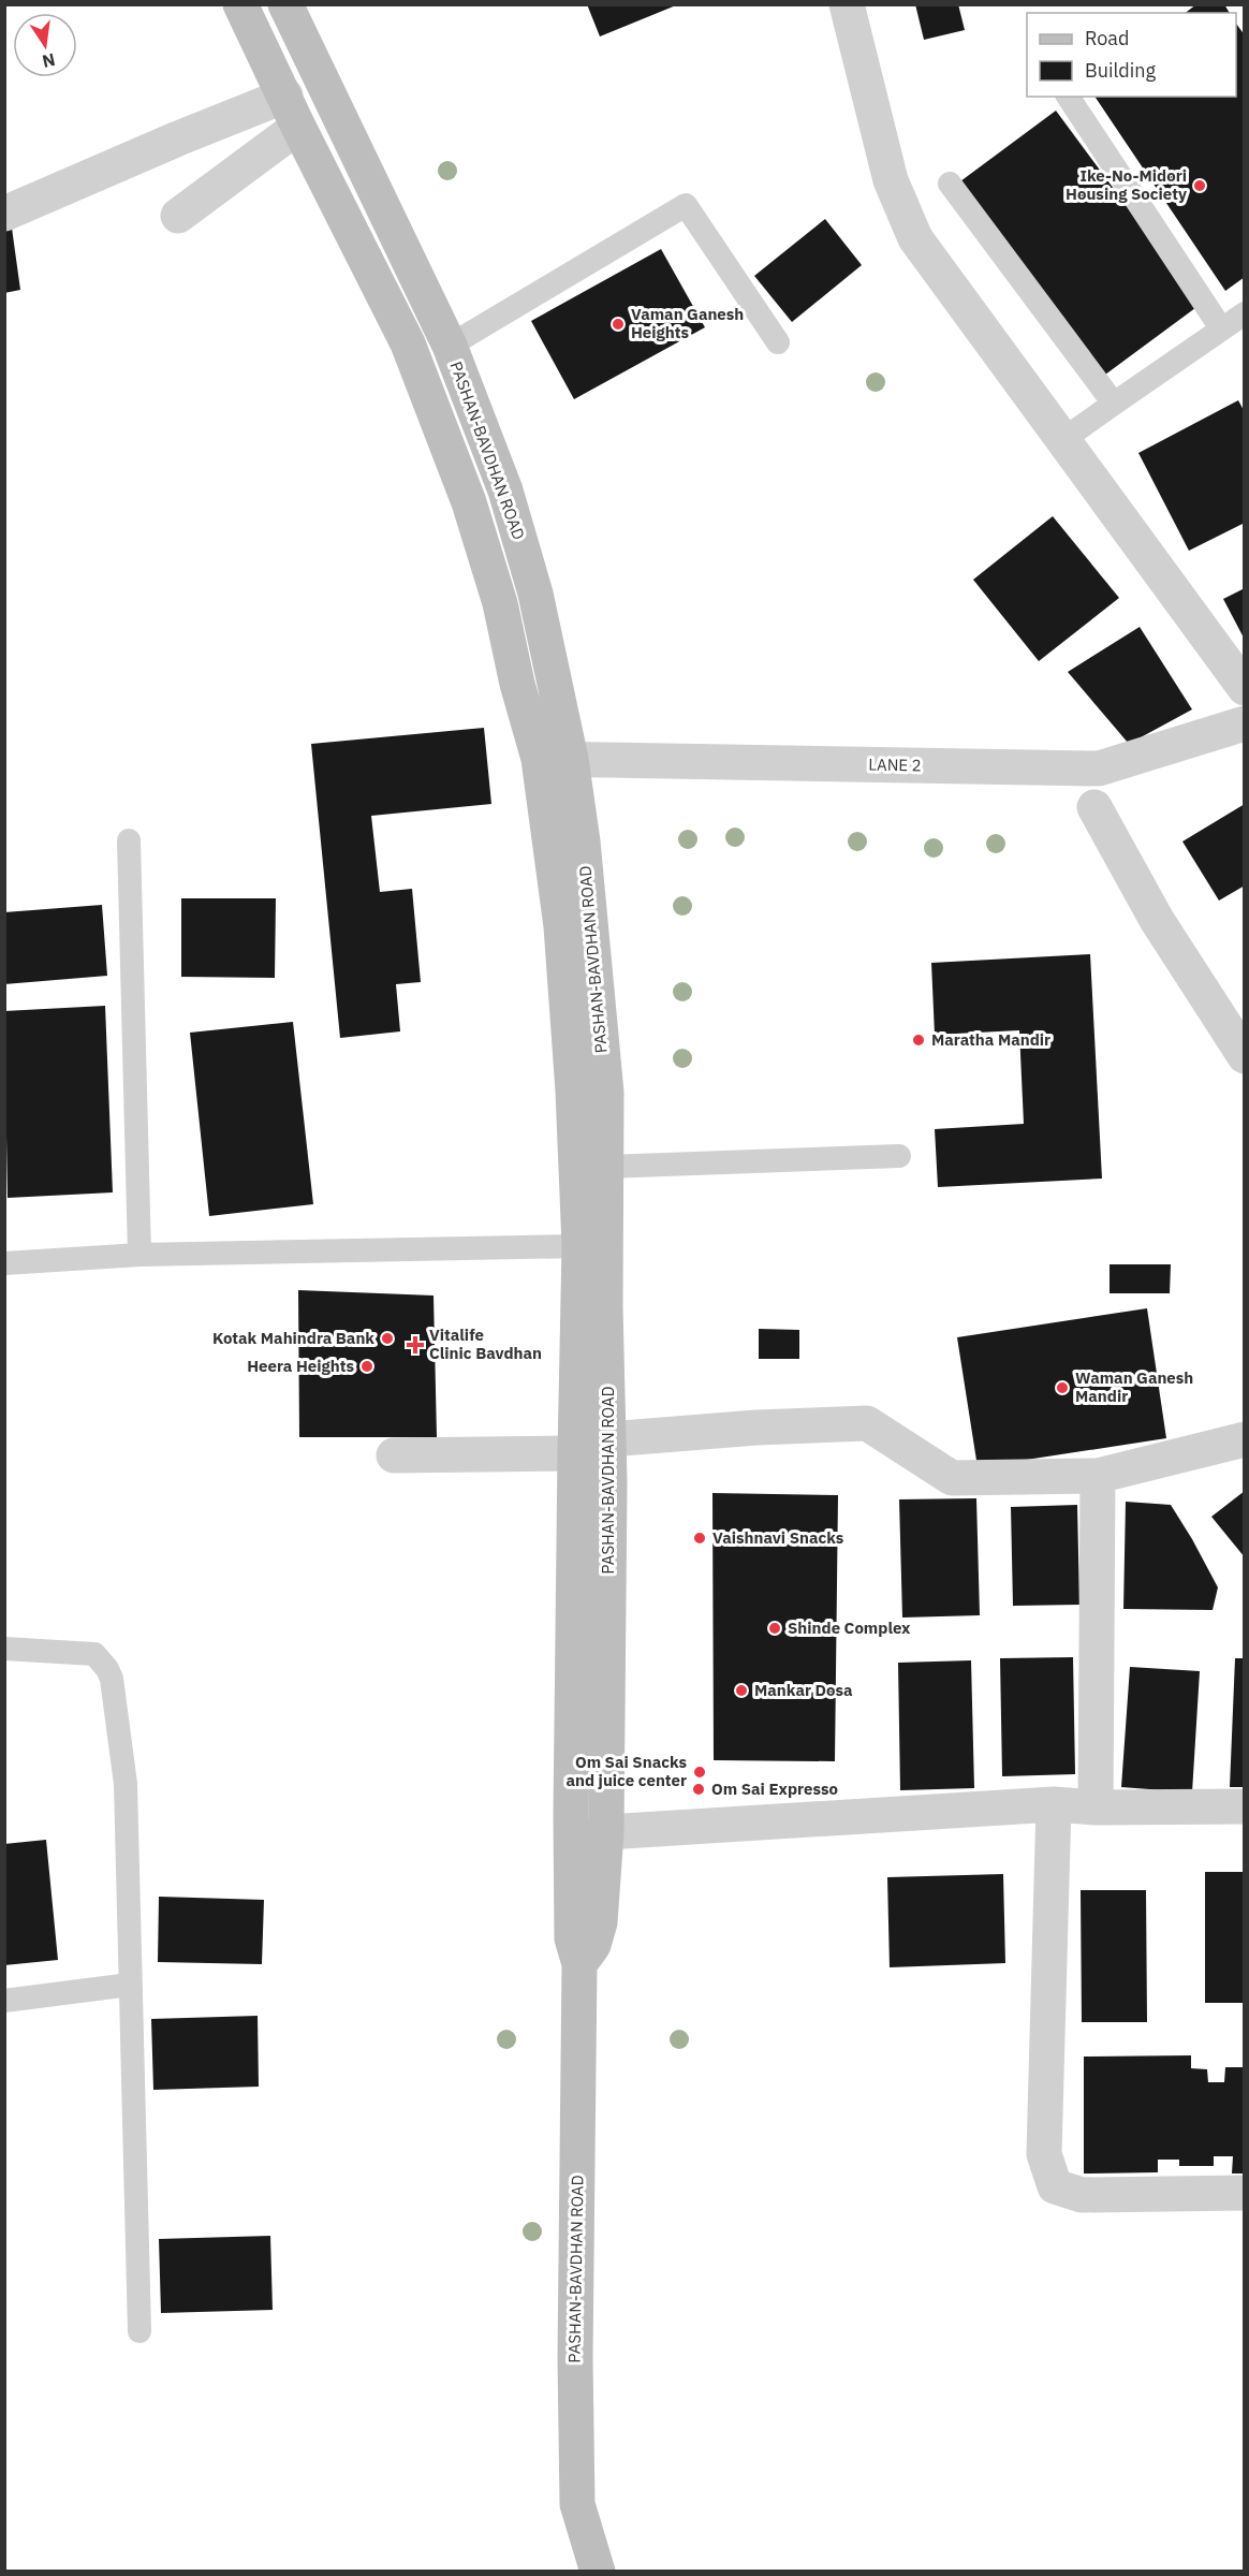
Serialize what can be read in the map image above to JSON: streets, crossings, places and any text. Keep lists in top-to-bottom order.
{
  "streets": {
    "main road": ["PASHAN-BAVDHAN ROAD"],
    "street": ["LANE 2"]
  },
  "crossings": [
    ["PASHAN-BAVDHAN ROAD", "LANE 2"]
  ],
  "places": {
    "other": [
      "Ike-No-Midori Housing Society",
      "Vaman Ganesh Heights",
      "Maratha Mandir",
      "Kotak Mahindra Bank",
      "Heera Heights",
      "Waman Ganesh Mandir",
      "Vaishnavi Snacks",
      "Shinde Complex",
      "Mankar Dosa",
      "Om Sai Snacks and juice center",
      "Om Sai Expresso"
    ],
    "health": ["Vitalife Clinic Bavdhan"]
  },
  "legend": ["Road", "Building"],
  "north": "bottom"
}
